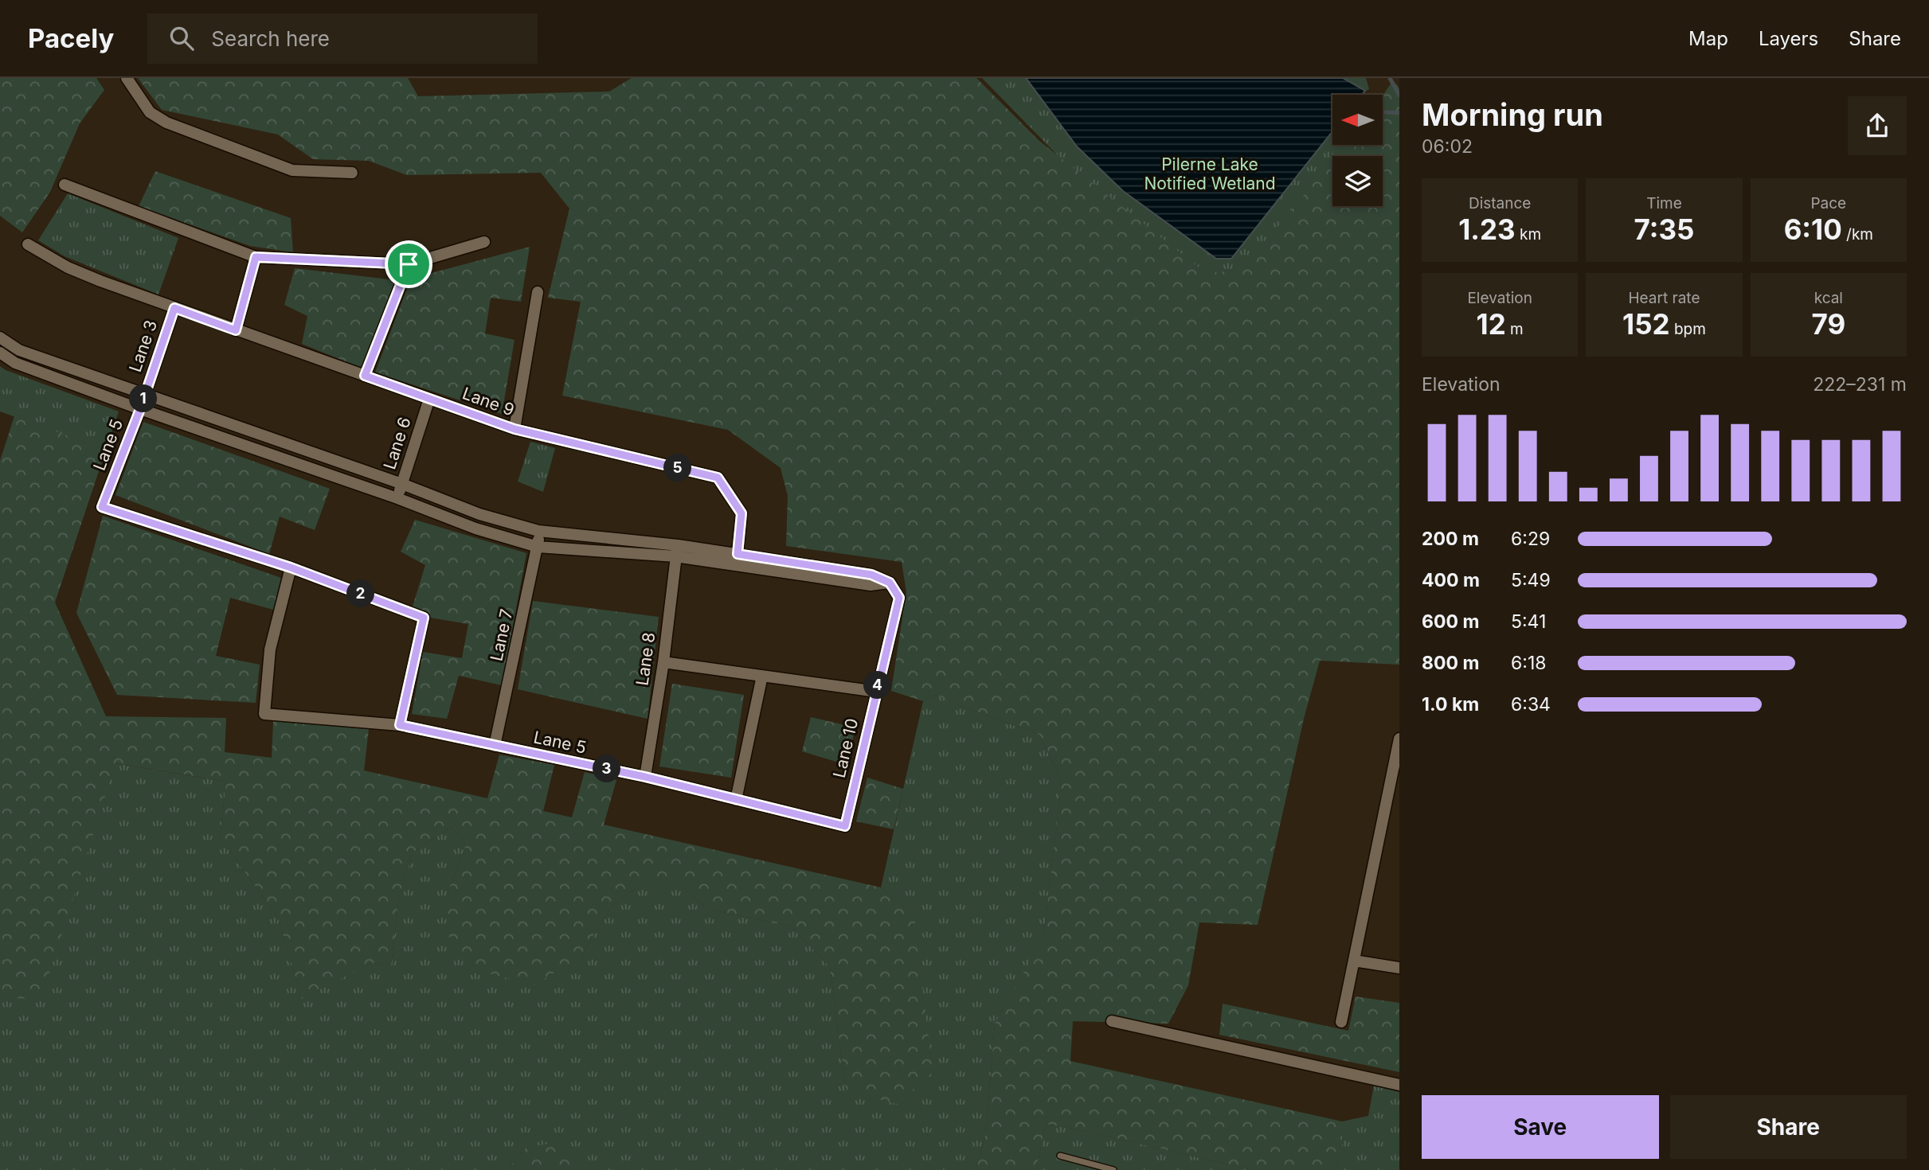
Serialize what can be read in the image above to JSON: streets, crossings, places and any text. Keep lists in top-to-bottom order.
{
  "streets": {
    "street": [
      "Lane 3",
      "Lane 9",
      "Lane 6",
      "Lane 5",
      "Lane 7",
      "Lane 8",
      "Lane 10"
    ]
  },
  "crossings": [
    ["Lane 3", "Lane 9"],
    ["Lane 3", "Lane 5"],
    ["Lane 9", "Lane 6"],
    ["Lane 5", "Lane 7"],
    ["Lane 5", "Lane 8"],
    ["Lane 5", "Lane 10"]
  ],
  "parks": ["Pilerne Lake Notified Wetland"],
  "north": "left",
  "page": {
    "header": "Pacely",
    "search": "Search here",
    "nav": ["Map", "Layers", "Share"],
    "heading": ["Morning run", "06:02"],
    "stats": [
      ["Distance", "1.23 km"],
      ["Time", "7:35"],
      ["Pace", "6:10 /km"],
      ["Elevation", "12 m"],
      ["Heart rate", "152 bpm"],
      ["kcal", "79"]
    ],
    "chart": ["Elevation", "222–231 m"],
    "pins": [
      "1",
      "5",
      "2",
      "4",
      "3"
    ],
    "list": [
      {
        "name": "200 m",
        "note": "6:29"
      },
      {
        "name": "400 m",
        "note": "5:49"
      },
      {
        "name": "600 m",
        "note": "5:41"
      },
      {
        "name": "800 m",
        "note": "6:18"
      },
      {
        "name": "1.0 km",
        "note": "6:34"
      }
    ],
    "buttons": ["Save", "Share"]
  }
}
